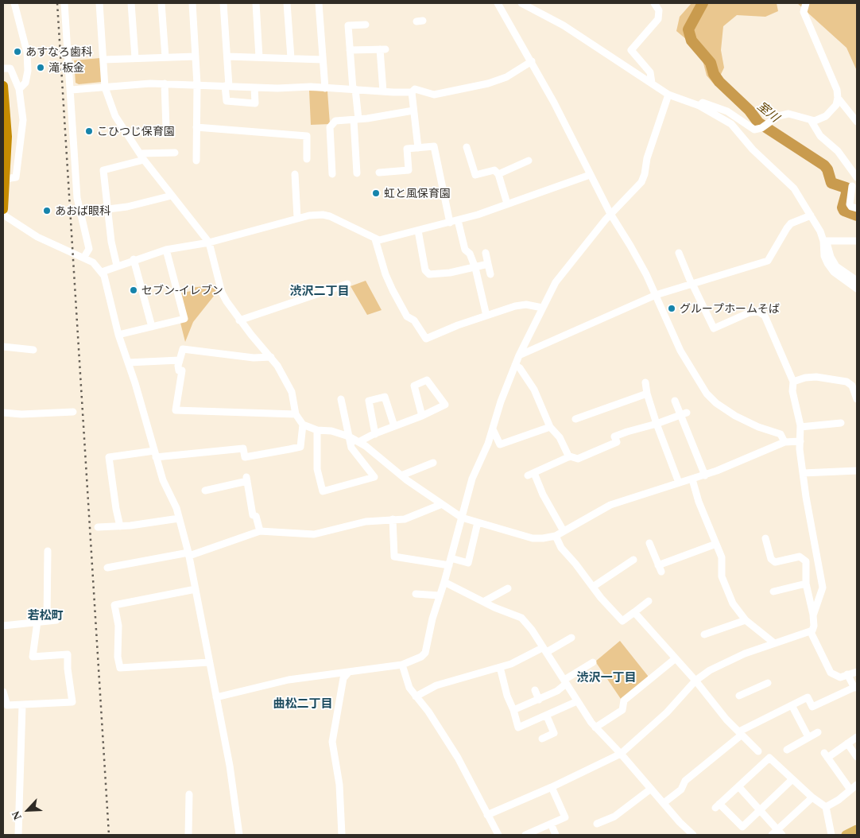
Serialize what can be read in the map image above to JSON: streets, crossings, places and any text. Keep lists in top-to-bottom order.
{
  "districts": [
    "渋沢二丁目",
    "若松町",
    "渋沢一丁目",
    "曲松二丁目"
  ],
  "water": ["室川"],
  "places": [
    "あすなろ歯科",
    "滝 板金",
    "こひつじ保育園",
    "虹と風保育園",
    "あおば眼科",
    "セブン-イレブン",
    "グループホームそば"
  ],
  "north": "bottom left"
}
